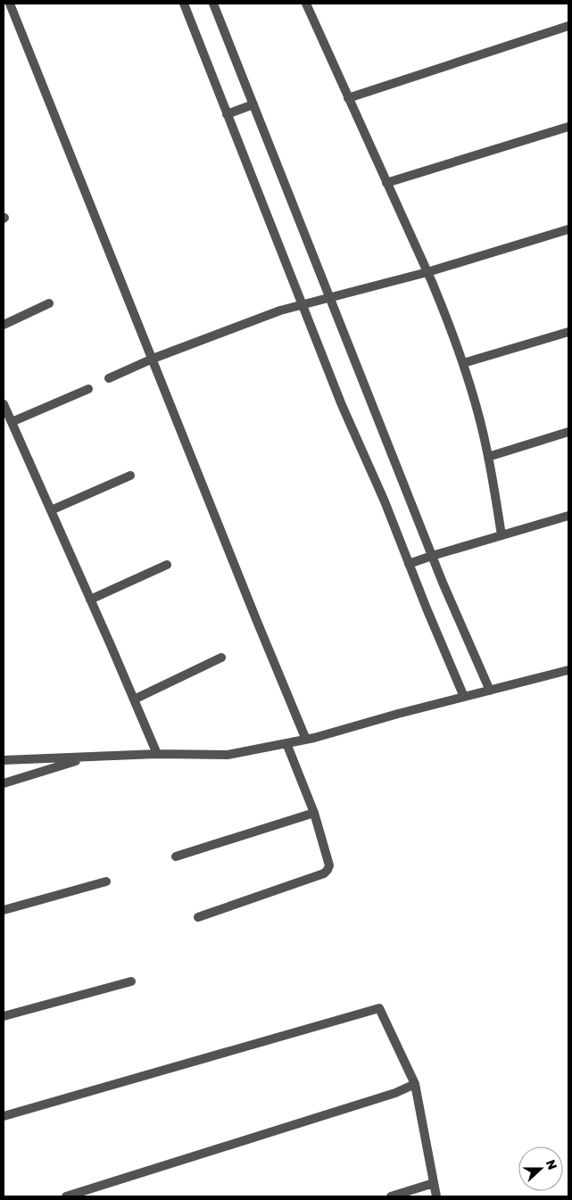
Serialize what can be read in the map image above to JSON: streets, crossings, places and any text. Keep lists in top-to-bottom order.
{
  "north": "right"
}
